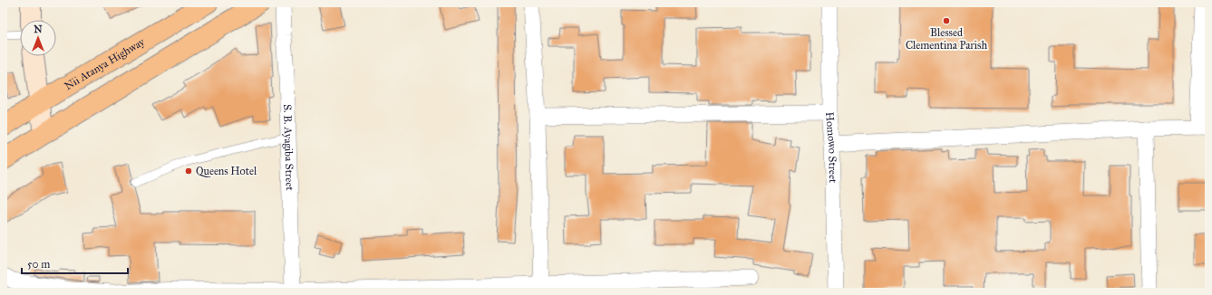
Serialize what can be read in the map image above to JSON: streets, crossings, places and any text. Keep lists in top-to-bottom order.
{
  "streets": {
    "main road": ["Nii Atanya Highway"],
    "street": ["S. B. Ayagiba Street", "Homowo Street"]
  },
  "places": ["Blessed Clementina Parish", "Queens Hotel"],
  "scale_bar": "50 m",
  "north": "top"
}
